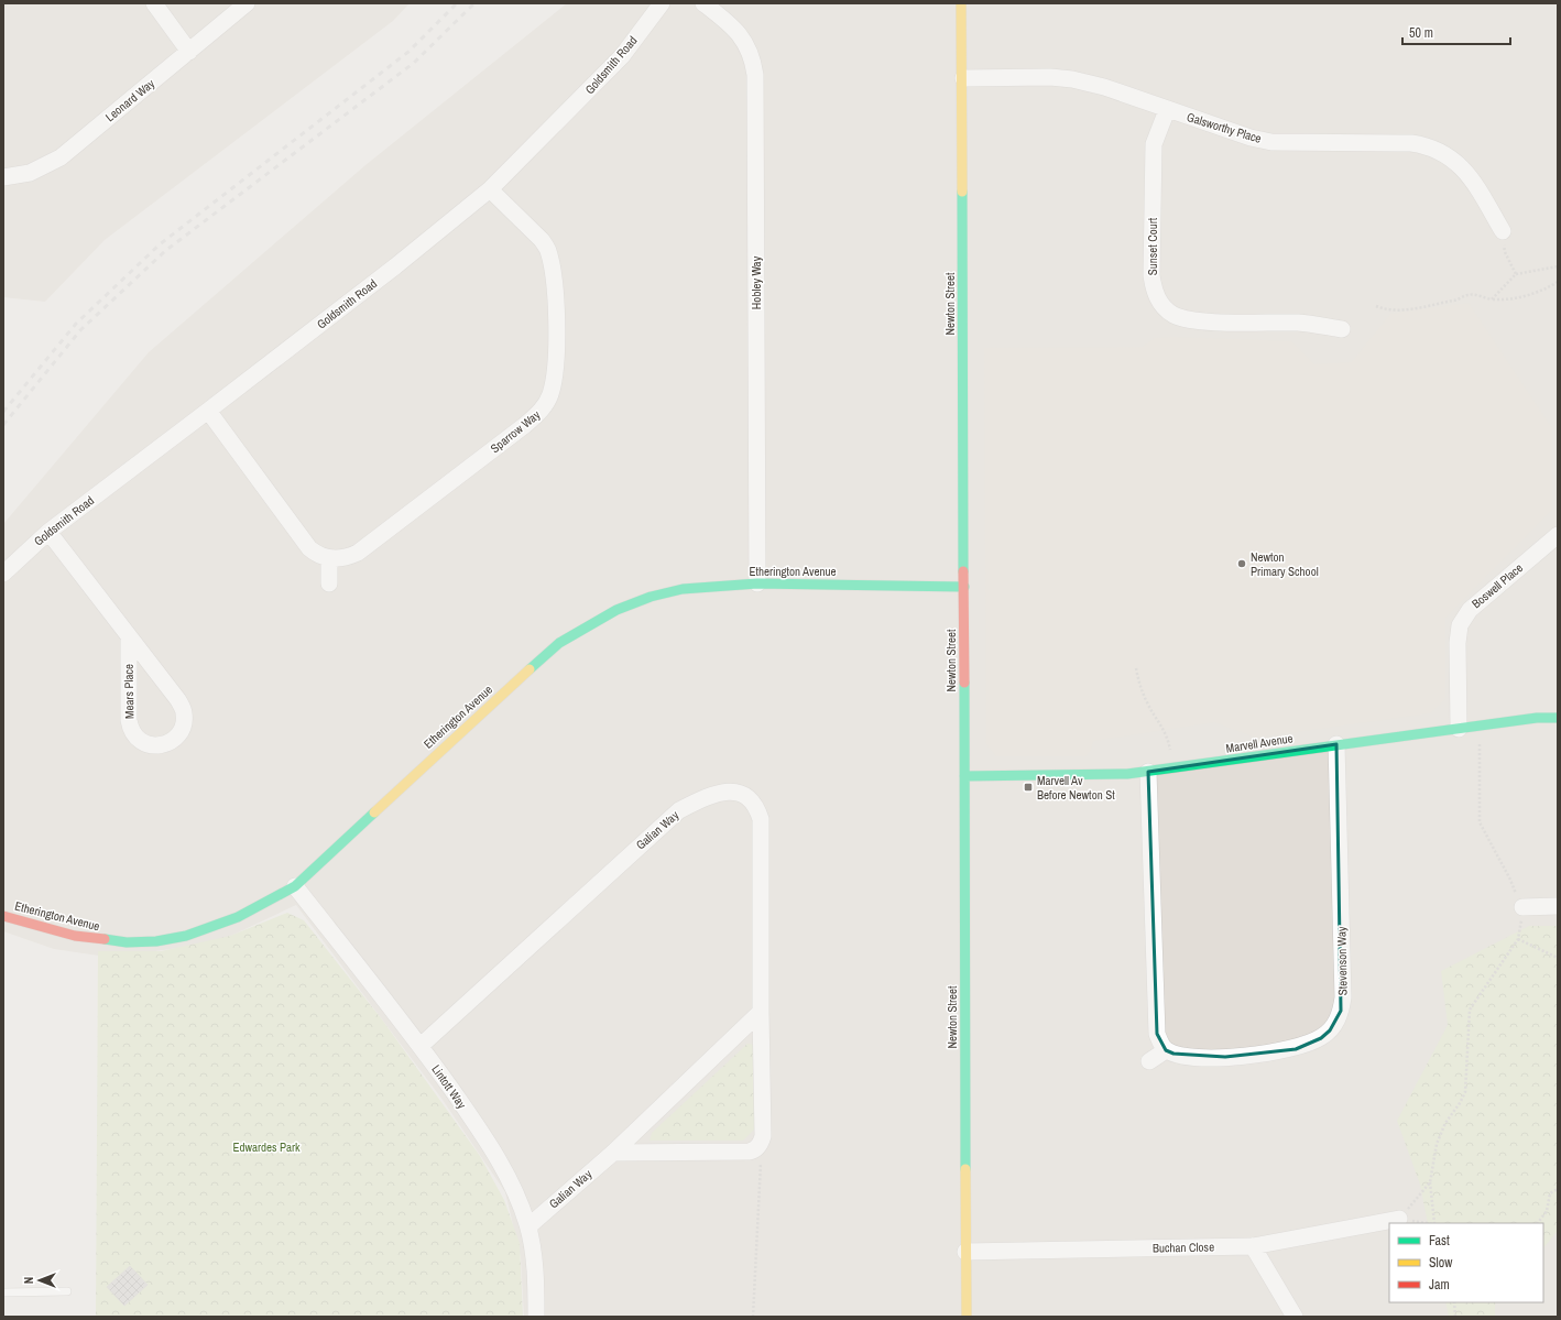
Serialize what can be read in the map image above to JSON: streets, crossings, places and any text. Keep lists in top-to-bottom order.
{
  "streets": {
    "street": [
      "Goldsmith Road",
      "Leonard Way",
      "Galsworthy Place",
      "Sunset Court",
      "Hobley Way",
      "Newton Street",
      "Sparrow Way",
      "Etherington Avenue",
      "Boswell Place",
      "Mears Place",
      "Marvell Avenue",
      "Galian Way",
      "Stevenson Way",
      "Lintott Way",
      "Buchan Close"
    ]
  },
  "crossings": [
    ["Goldsmith Road", "Sparrow Way"],
    ["Goldsmith Road", "Mears Place"],
    ["Galsworthy Place", "Sunset Court"],
    ["Galsworthy Place", "Newton Street"],
    ["Hobley Way", "Etherington Avenue"],
    ["Newton Street", "Etherington Avenue"],
    ["Newton Street", "Marvell Avenue"],
    ["Newton Street", "Buchan Close"],
    ["Etherington Avenue", "Lintott Way"],
    ["Boswell Place", "Marvell Avenue"],
    ["Marvell Avenue", "Stevenson Way"],
    ["Galian Way", "Lintott Way"]
  ],
  "parks": ["Edwardes Park"],
  "places": {
    "other": ["Newton Primary School"],
    "transit": ["Marvell Av Before Newton St"]
  },
  "legend": ["Fast", "Slow", "Jam"],
  "scale_bar": "50 m",
  "north": "left"
}
